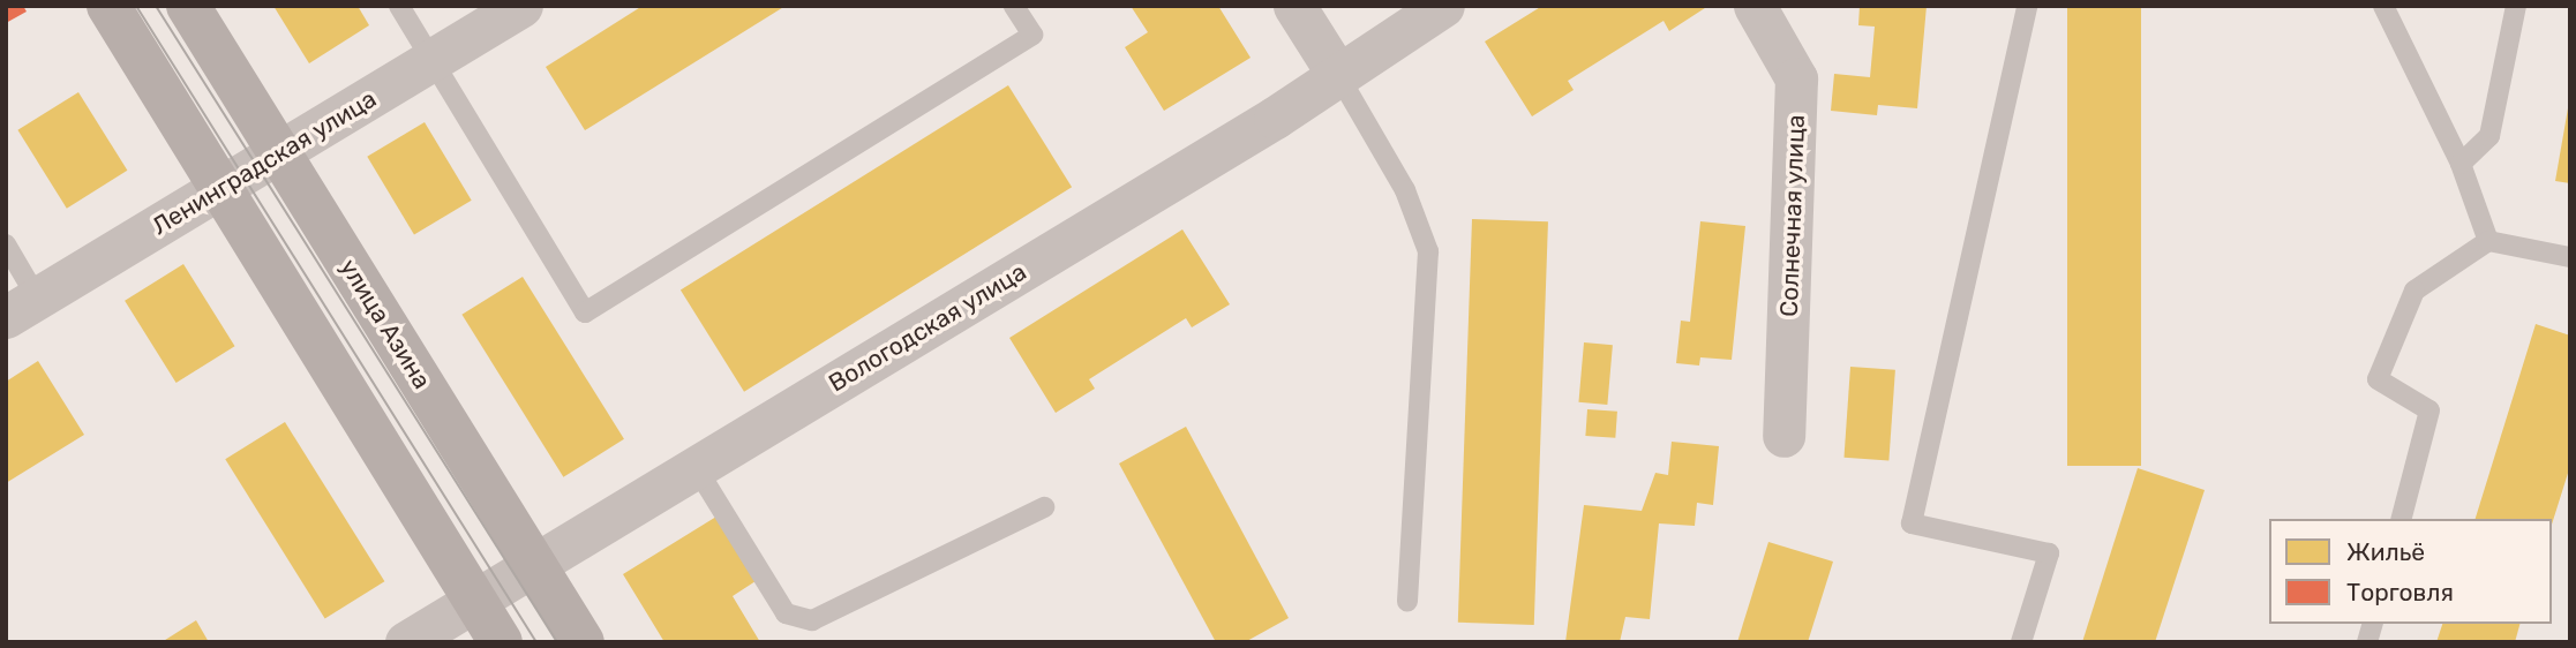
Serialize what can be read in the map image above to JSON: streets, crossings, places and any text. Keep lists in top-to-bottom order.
{
  "streets": {
    "main road": ["улица Азина"],
    "street": ["Ленинградская улица", "Солнечная улица", "Вологодская улица"]
  },
  "crossings": [
    ["Ленинградская улица", "улица Азина"],
    ["улица Азина", "Вологодская улица"]
  ],
  "legend": ["Жильё", "Торговля"]
}
